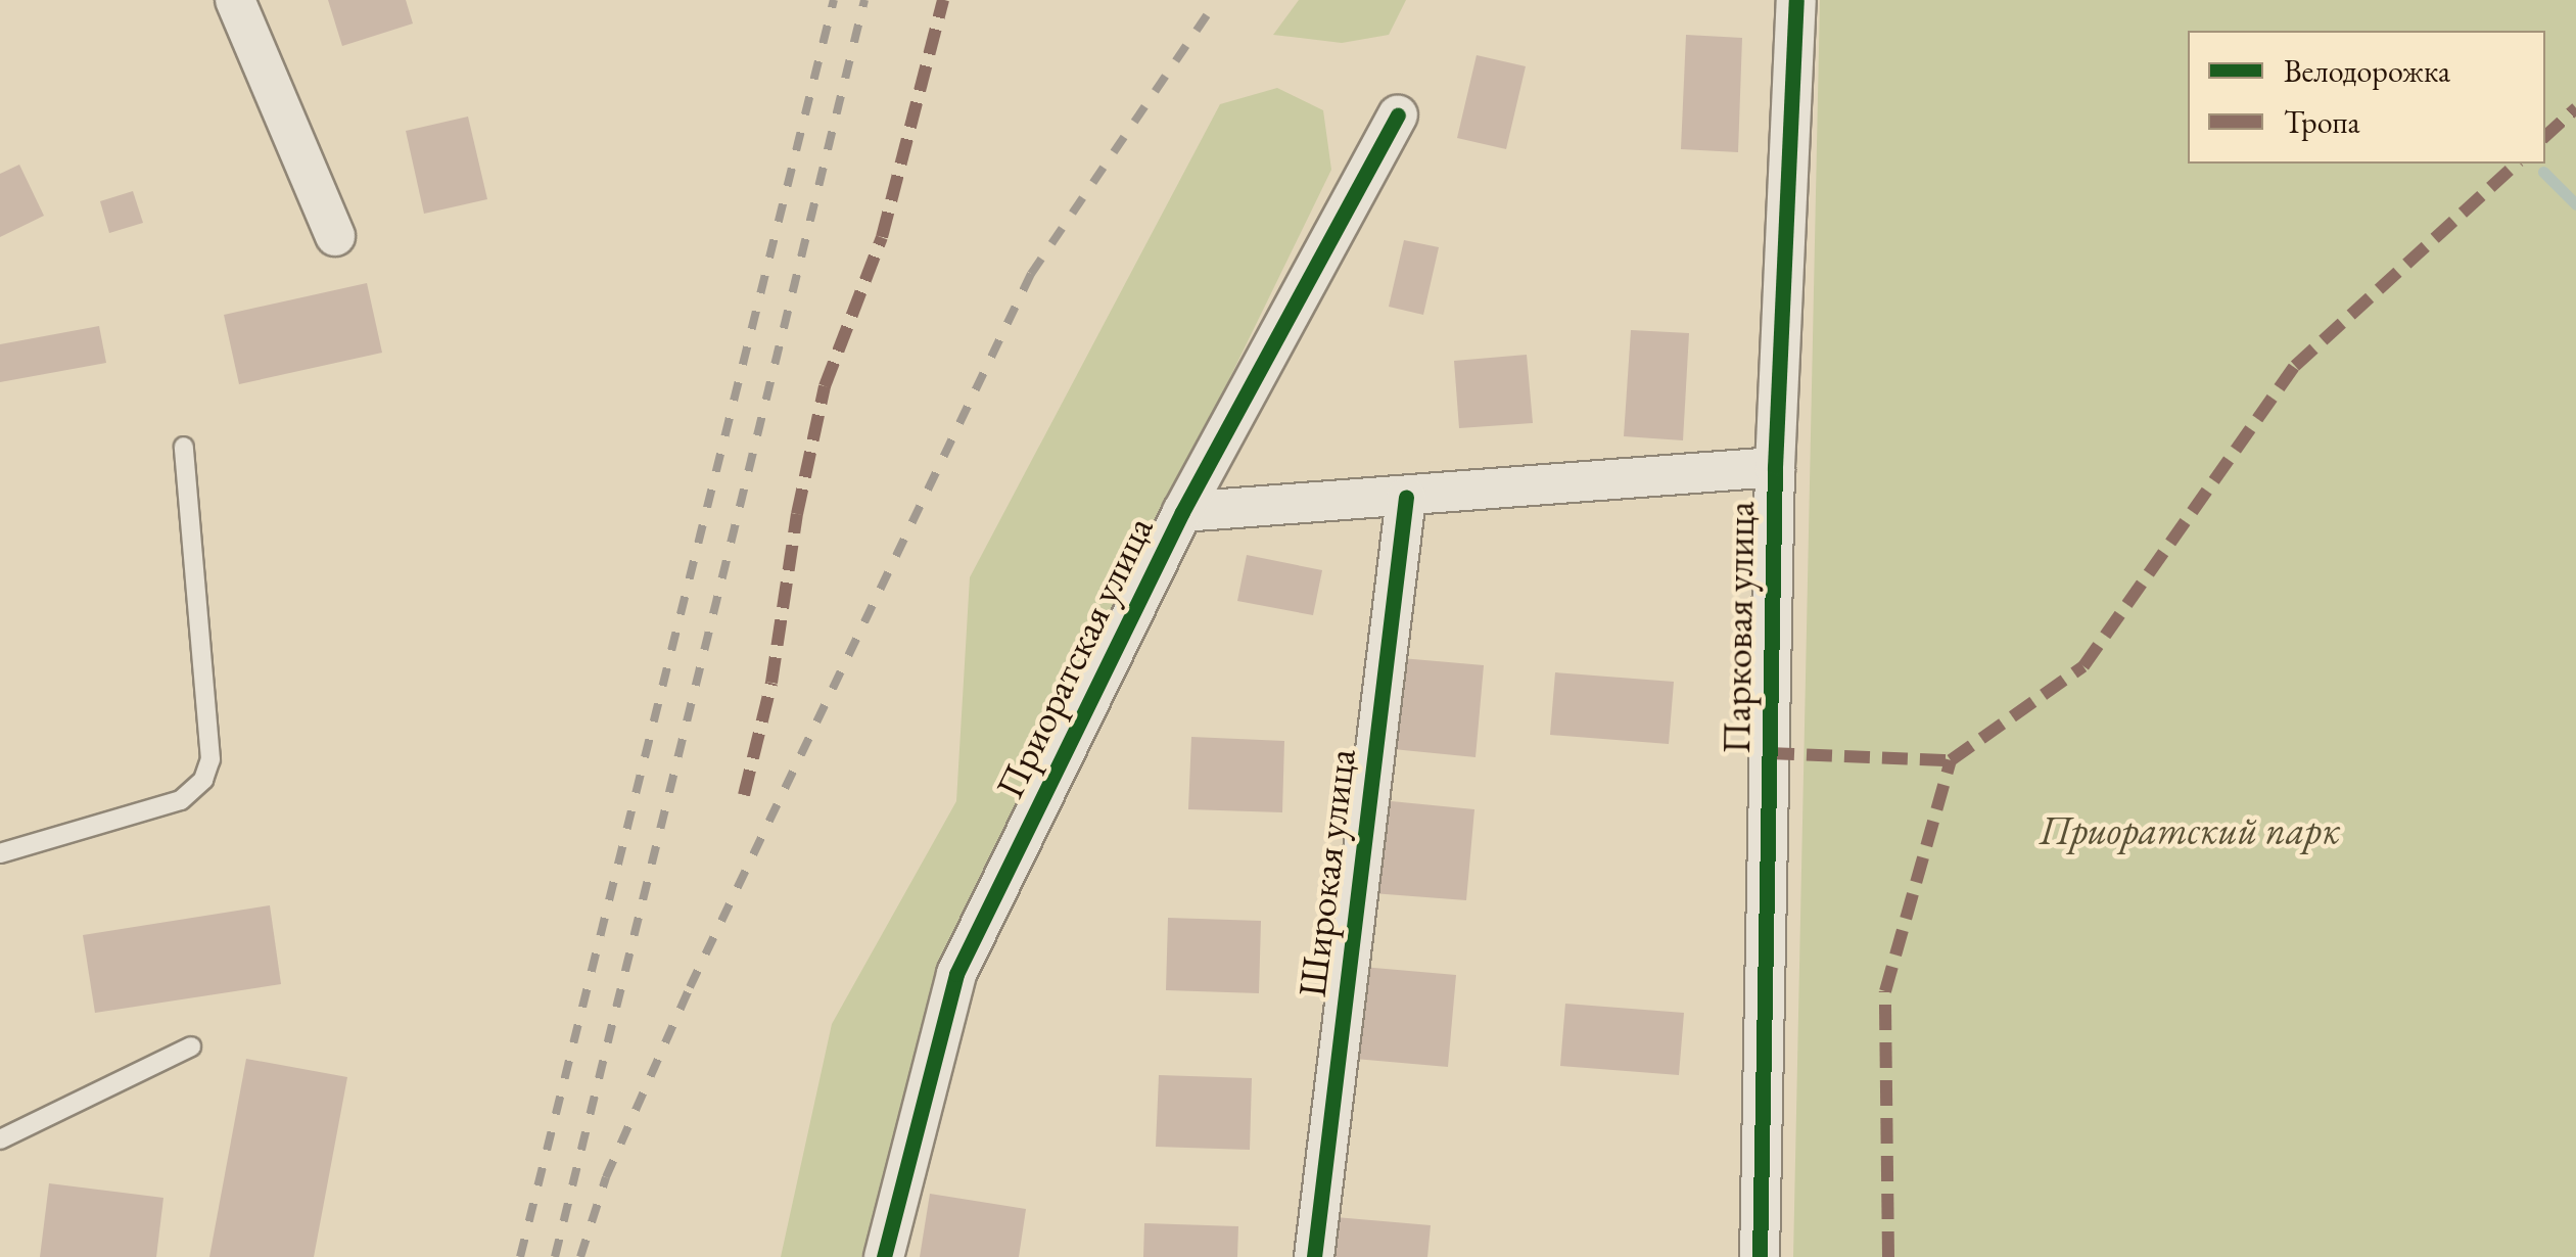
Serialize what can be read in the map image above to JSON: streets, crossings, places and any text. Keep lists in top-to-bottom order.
{
  "streets": {
    "street": ["Парковая улица", "Приоратская улица", "Широкая улица"]
  },
  "parks": ["Приоратский парк"],
  "legend": ["Велодорожка", "Тропа"]
}
